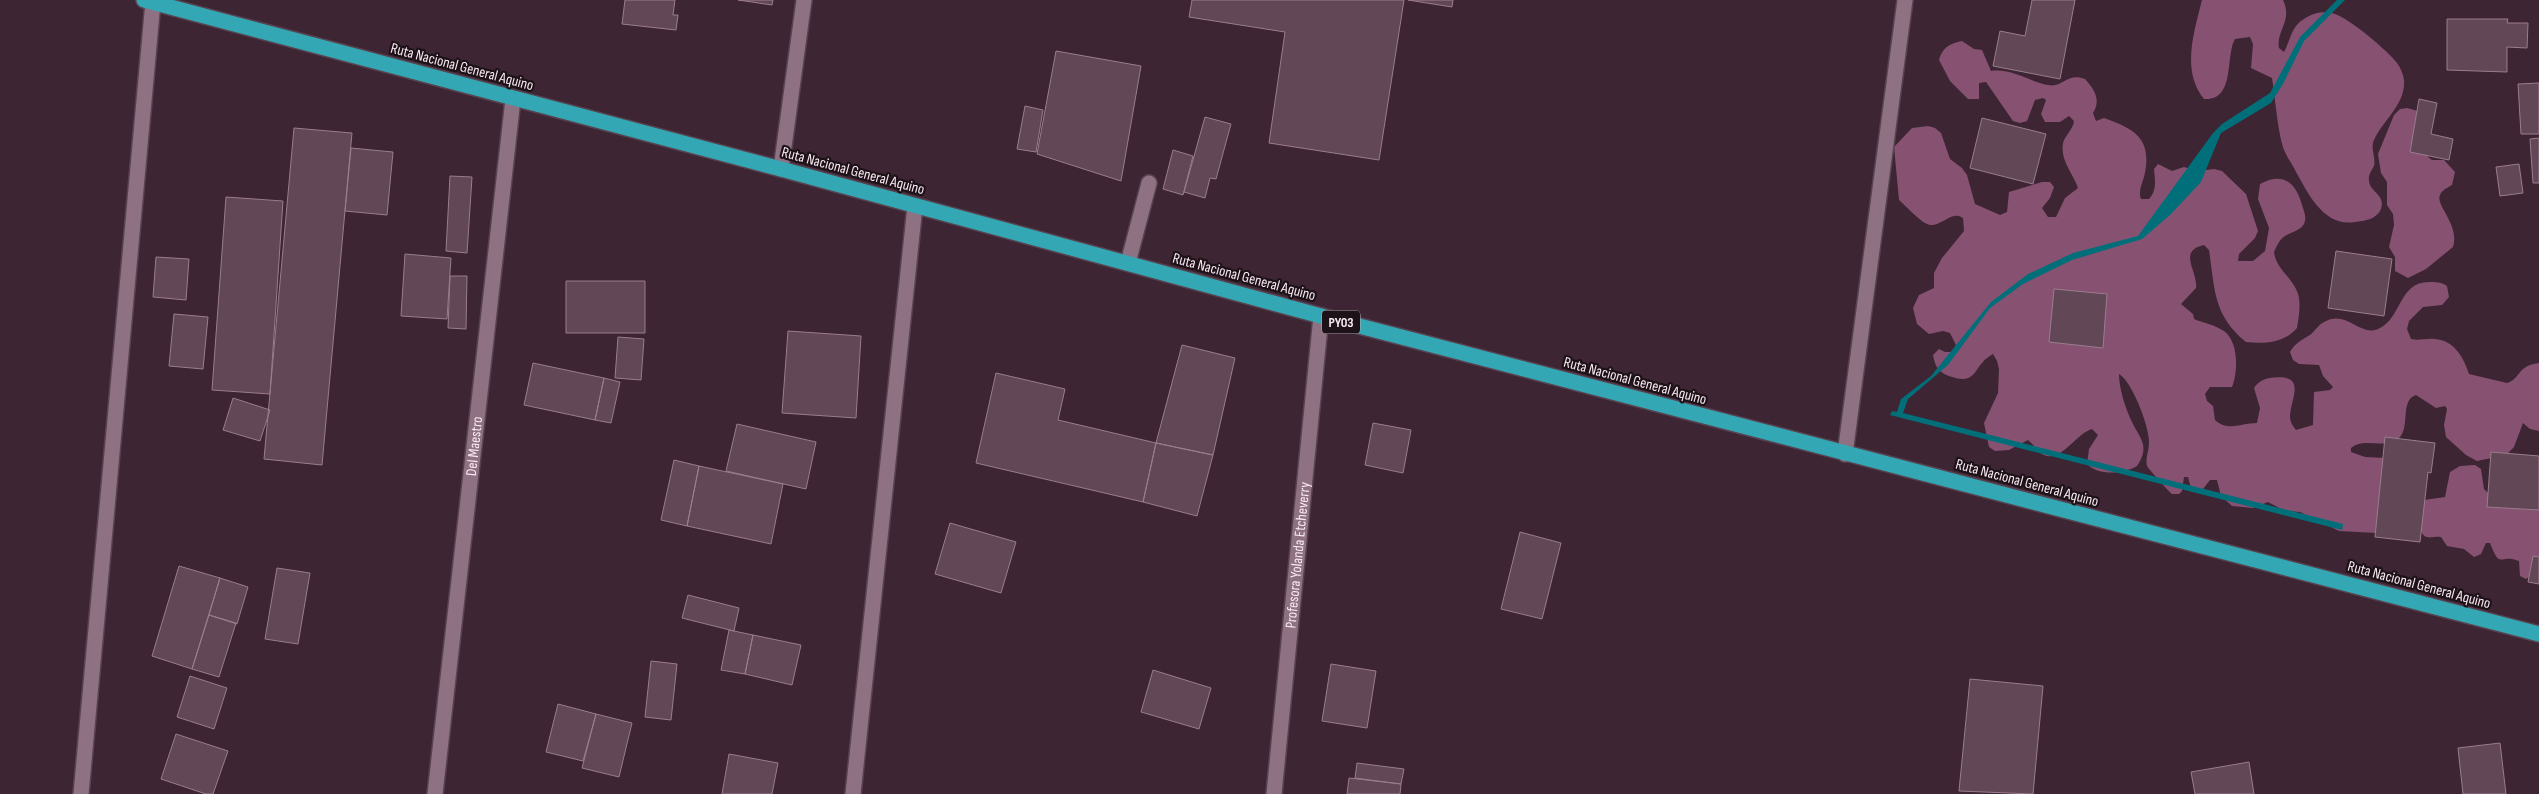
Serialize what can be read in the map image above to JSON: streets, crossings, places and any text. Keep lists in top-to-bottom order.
{
  "streets": {
    "highway": ["Ruta Nacional General Aquino", "PY03"],
    "street": ["Del Maestro", "Profesora Yolanda Etcheverry"]
  },
  "crossings": [
    ["Ruta Nacional General Aquino", "Del Maestro"],
    ["Ruta Nacional General Aquino", "Profesora Yolanda Etcheverry"]
  ]
}
